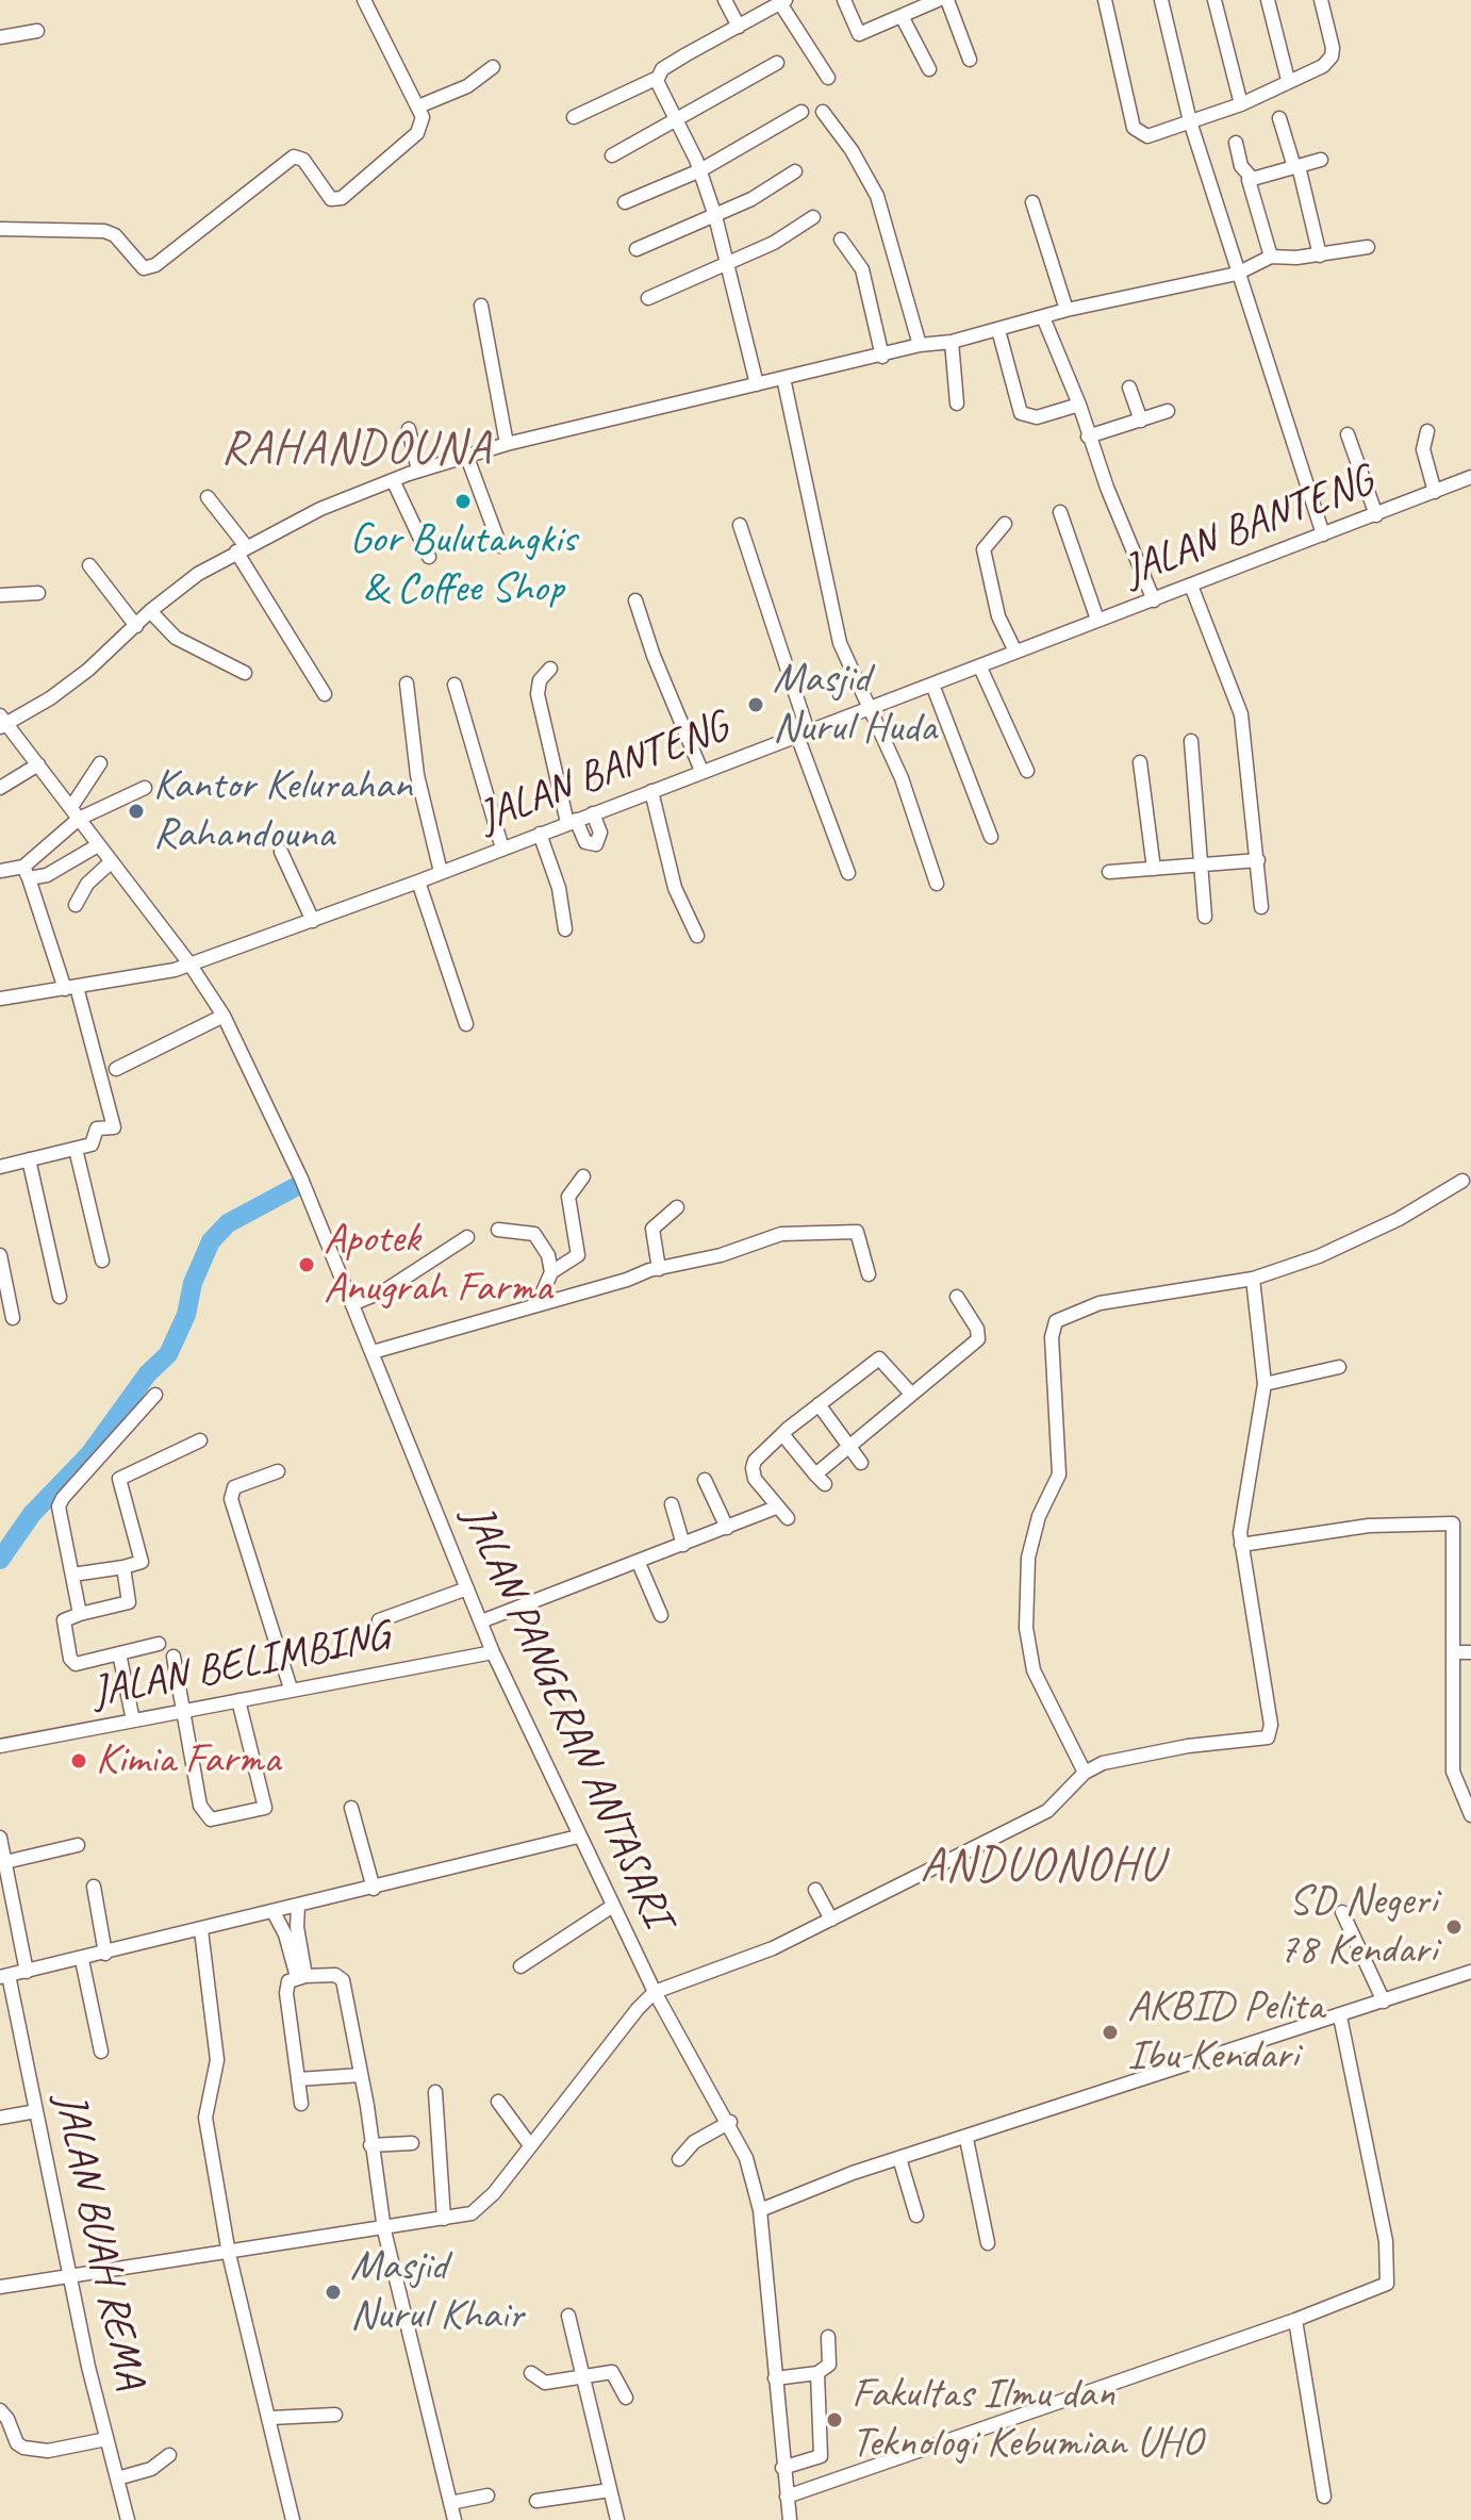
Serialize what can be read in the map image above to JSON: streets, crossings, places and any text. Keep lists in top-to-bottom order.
{
  "streets": {
    "street": [
      "JALAN BANTENG",
      "JALAN BELIMBING",
      "JALAN PANGERAN ANTASARI",
      "JALAN BUAH REMA"
    ]
  },
  "crossings": [
    ["JALAN BANTENG", "JALAN PANGERAN ANTASARI"],
    ["JALAN BELIMBING", "JALAN PANGERAN ANTASARI"]
  ],
  "districts": ["RAHANDOUNA", "ANDUONOHU"],
  "places": [
    "Gor Bulutangkis & Coffee Shop",
    "Masjid Nurul Huda",
    "Kantor Kelurahan Rahandouna",
    "Apotek Anugrah Farma",
    "Kimia Farma",
    "SD Negeri 78 Kendari",
    "AKBID Pelita Ibu Kendari",
    "Masjid Nurul Khair",
    "Fakultas Ilmu dan Teknologi Kebumian UHO"
  ]
}
